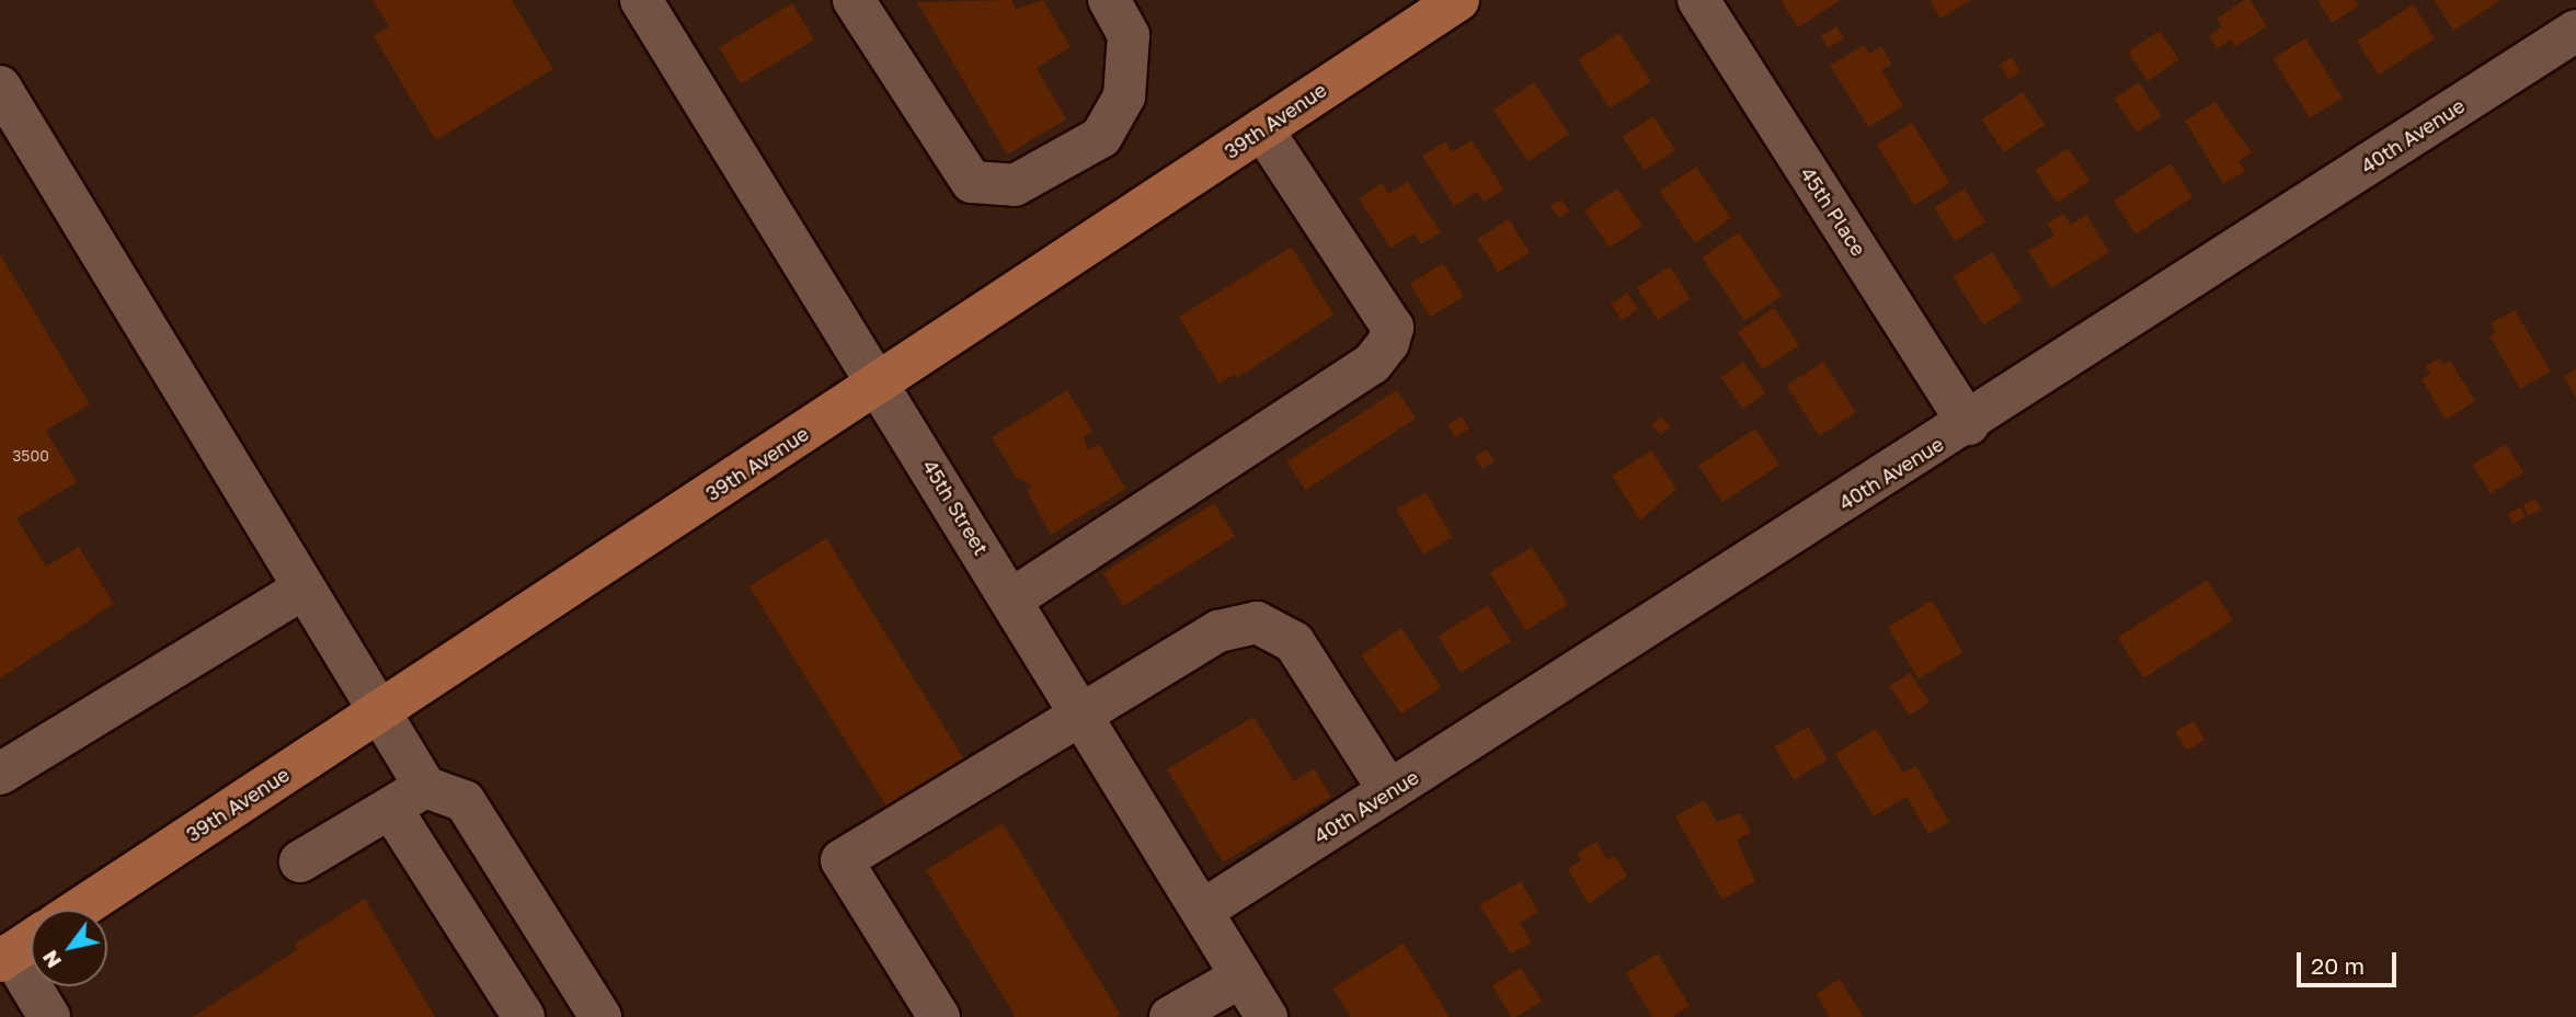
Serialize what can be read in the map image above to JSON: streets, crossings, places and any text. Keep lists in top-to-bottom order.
{
  "streets": {
    "main road": ["39th Avenue"],
    "street": ["40th Avenue", "45th Place", "45th Street"]
  },
  "crossings": [
    ["39th Avenue", "45th Street"],
    ["40th Avenue", "45th Place"],
    ["40th Avenue", "45th Street"]
  ],
  "house_numbers": ["3500"],
  "scale_bar": "20 m",
  "north": "bottom left"
}
